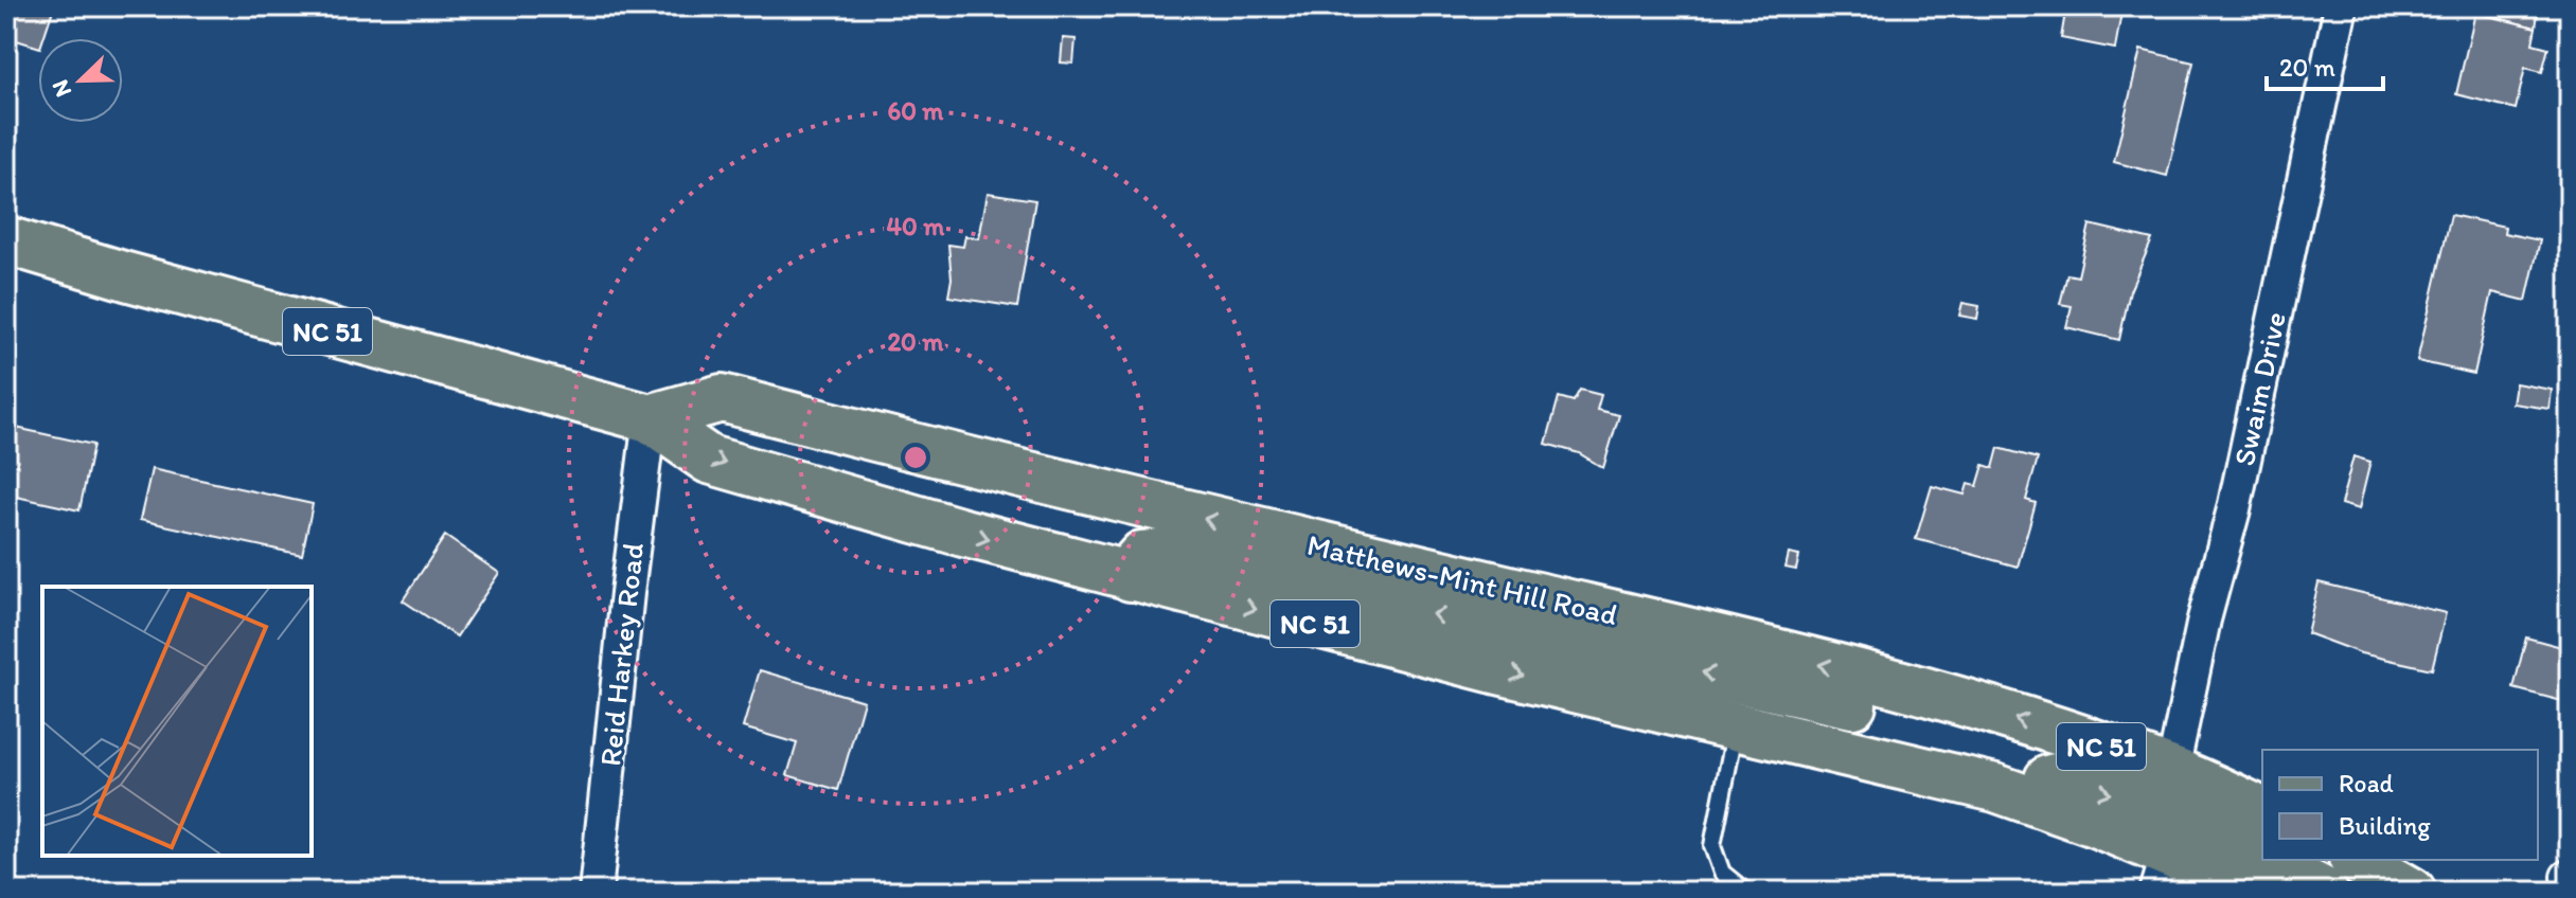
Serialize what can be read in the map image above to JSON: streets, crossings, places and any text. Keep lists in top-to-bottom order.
{
  "streets": {
    "main road": ["NC 51", "Matthews-Mint Hill Road"],
    "street": ["Swaim Drive", "Reid Harkey Road"]
  },
  "crossings": [
    ["NC 51", "Matthews-Mint Hill Road"],
    ["NC 51", "Reid Harkey Road"],
    ["Swaim Drive", "Matthews-Mint Hill Road"],
    ["Matthews-Mint Hill Road", "Reid Harkey Road"]
  ],
  "legend": ["Road", "Building"],
  "scale_bar": "20 m",
  "north": "bottom left",
  "rings": ["60 m", "40 m", "20 m"]
}
